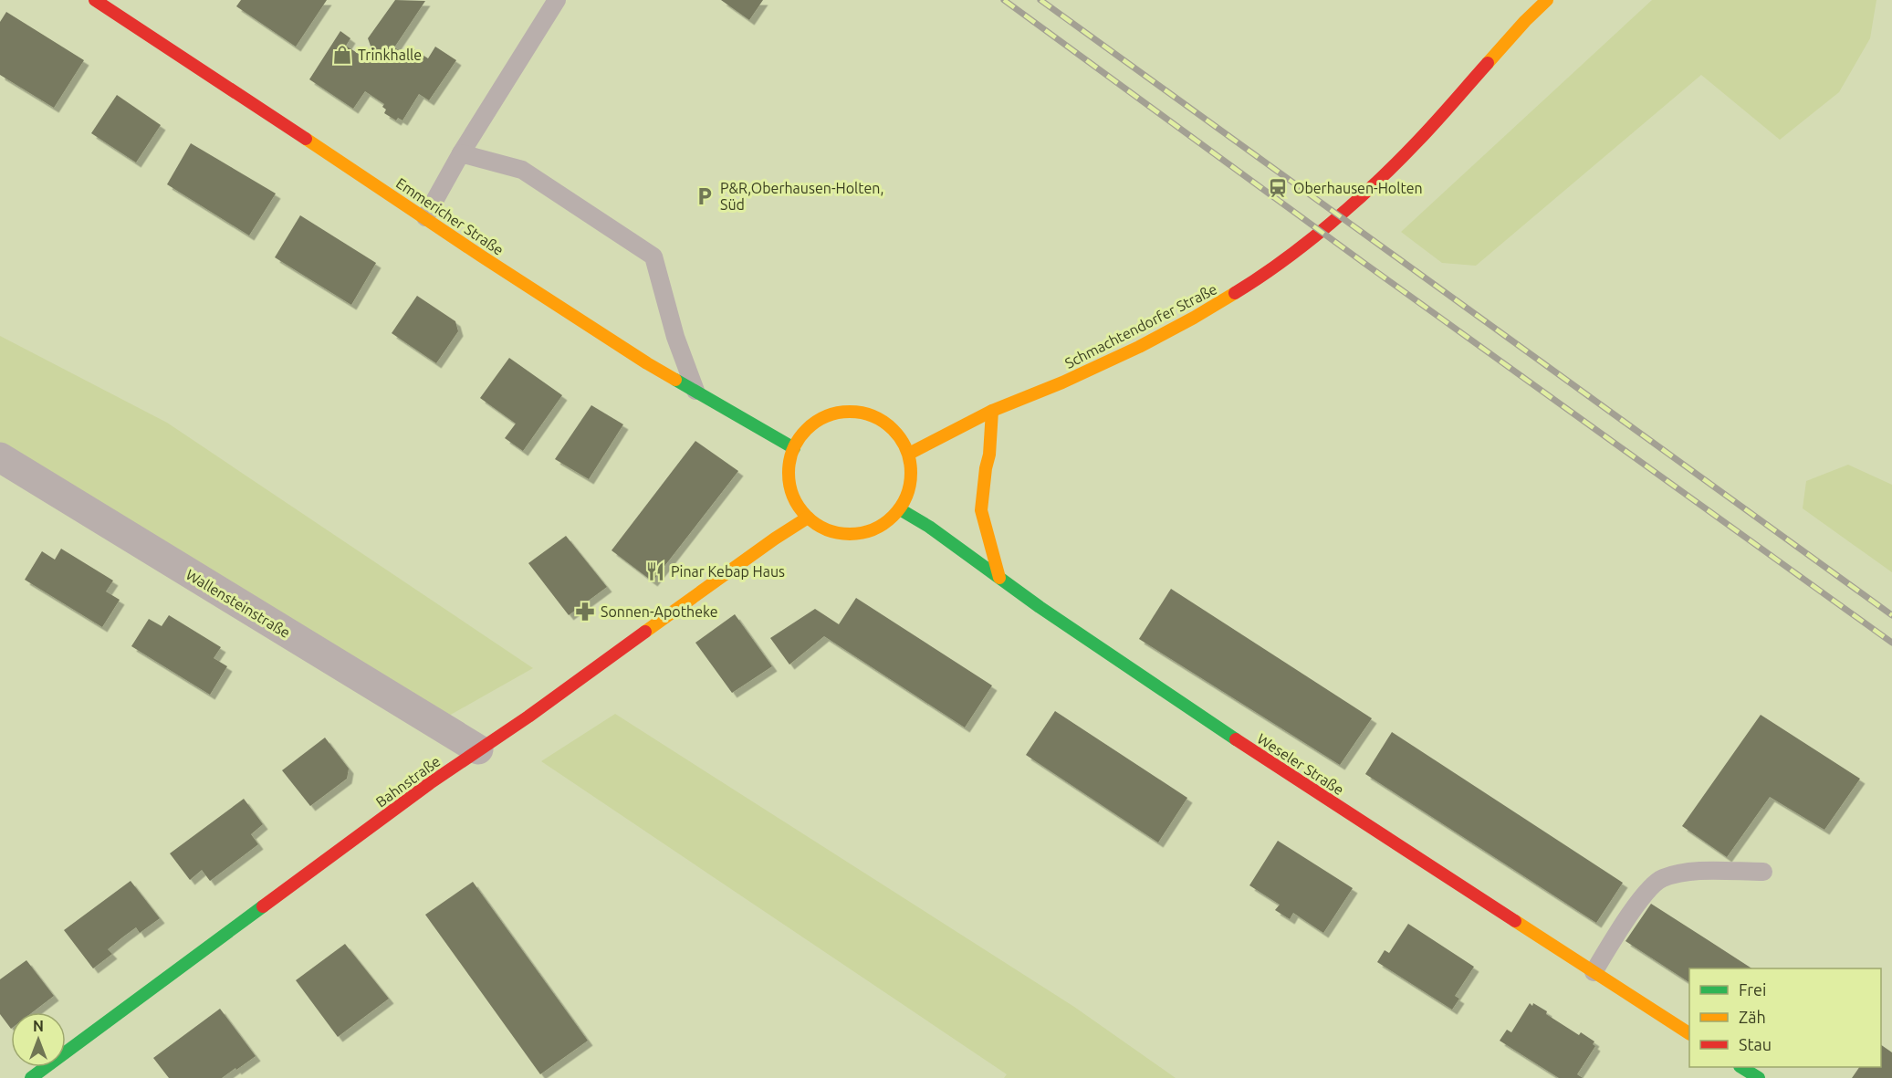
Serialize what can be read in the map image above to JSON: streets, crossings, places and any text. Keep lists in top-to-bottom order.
{
  "streets": {
    "main road": [
      "Emmericher Straße",
      "Schmachtendorfer Straße",
      "Weseler Straße",
      "Bahnstraße"
    ],
    "street": ["Wallensteinstraße"]
  },
  "crossings": [
    ["Emmericher Straße", "Schmachtendorfer Straße"],
    ["Emmericher Straße", "Weseler Straße"],
    ["Emmericher Straße", "Bahnstraße"],
    ["Schmachtendorfer Straße", "Weseler Straße"],
    ["Schmachtendorfer Straße", "Bahnstraße"],
    ["Wallensteinstraße", "Bahnstraße"],
    ["Weseler Straße", "Bahnstraße"]
  ],
  "places": {
    "shop": ["Trinkhalle"],
    "station": ["Oberhausen-Holten"],
    "parking": ["P&R,Oberhausen-Holten, Süd"],
    "restaurant": ["Pinar Kebap Haus"],
    "pharmacy": ["Sonnen-Apotheke"]
  },
  "legend": ["Frei", "Zäh", "Stau"],
  "north": "top"
}
